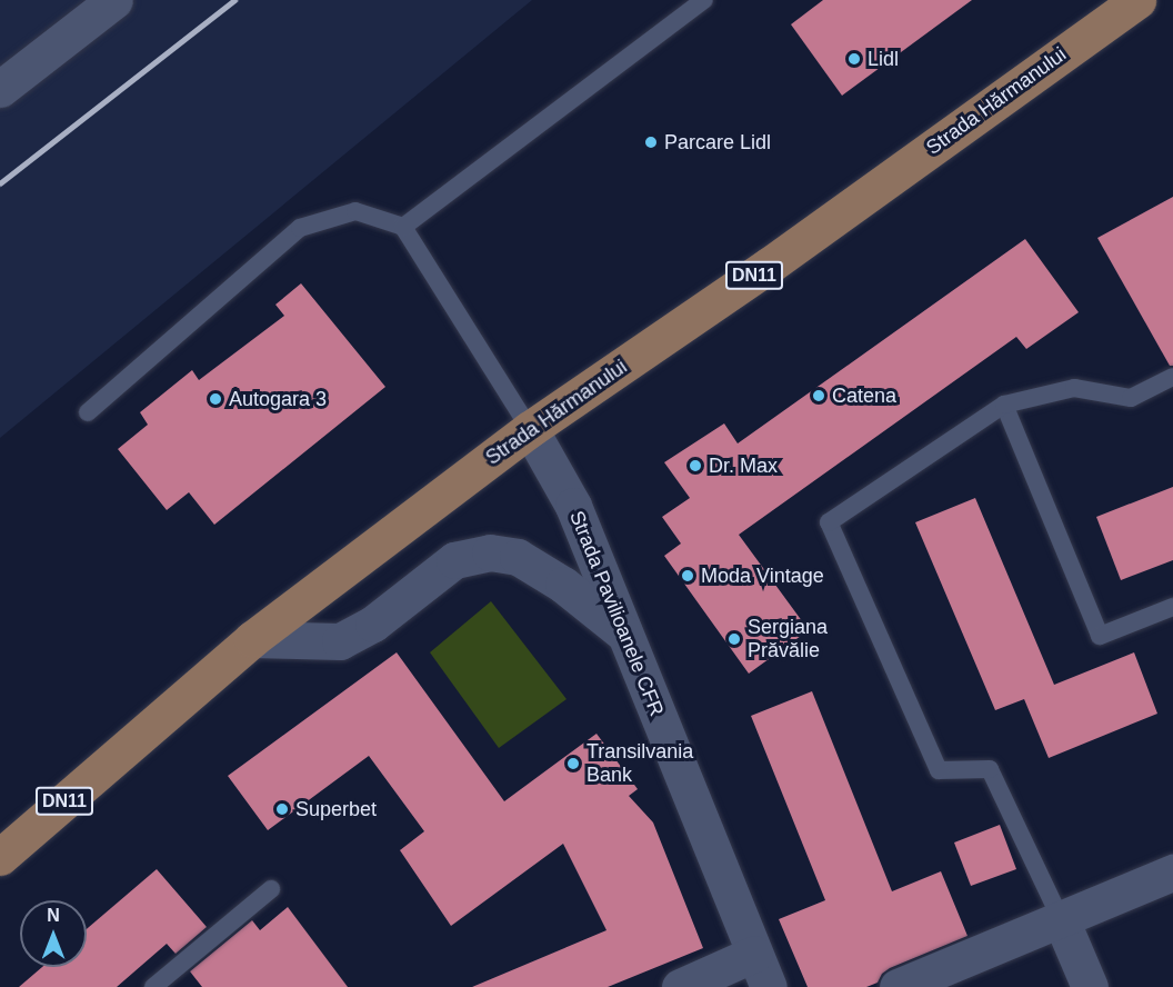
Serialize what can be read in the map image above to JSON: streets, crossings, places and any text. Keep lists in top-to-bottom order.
{
  "streets": {
    "main road": ["Strada Hărmanului", "DN11"],
    "street": ["Strada Pavilioanele CFR"]
  },
  "crossings": [
    ["Strada Hărmanului", "Strada Pavilioanele CFR"]
  ],
  "places": [
    "Lidl",
    "Parcare Lidl",
    "Catena",
    "Autogara 3",
    "Dr. Max",
    "Moda Vintage",
    "Sergiana Prăvălie",
    "Transilvania Bank",
    "Superbet"
  ],
  "north": "top"
}
